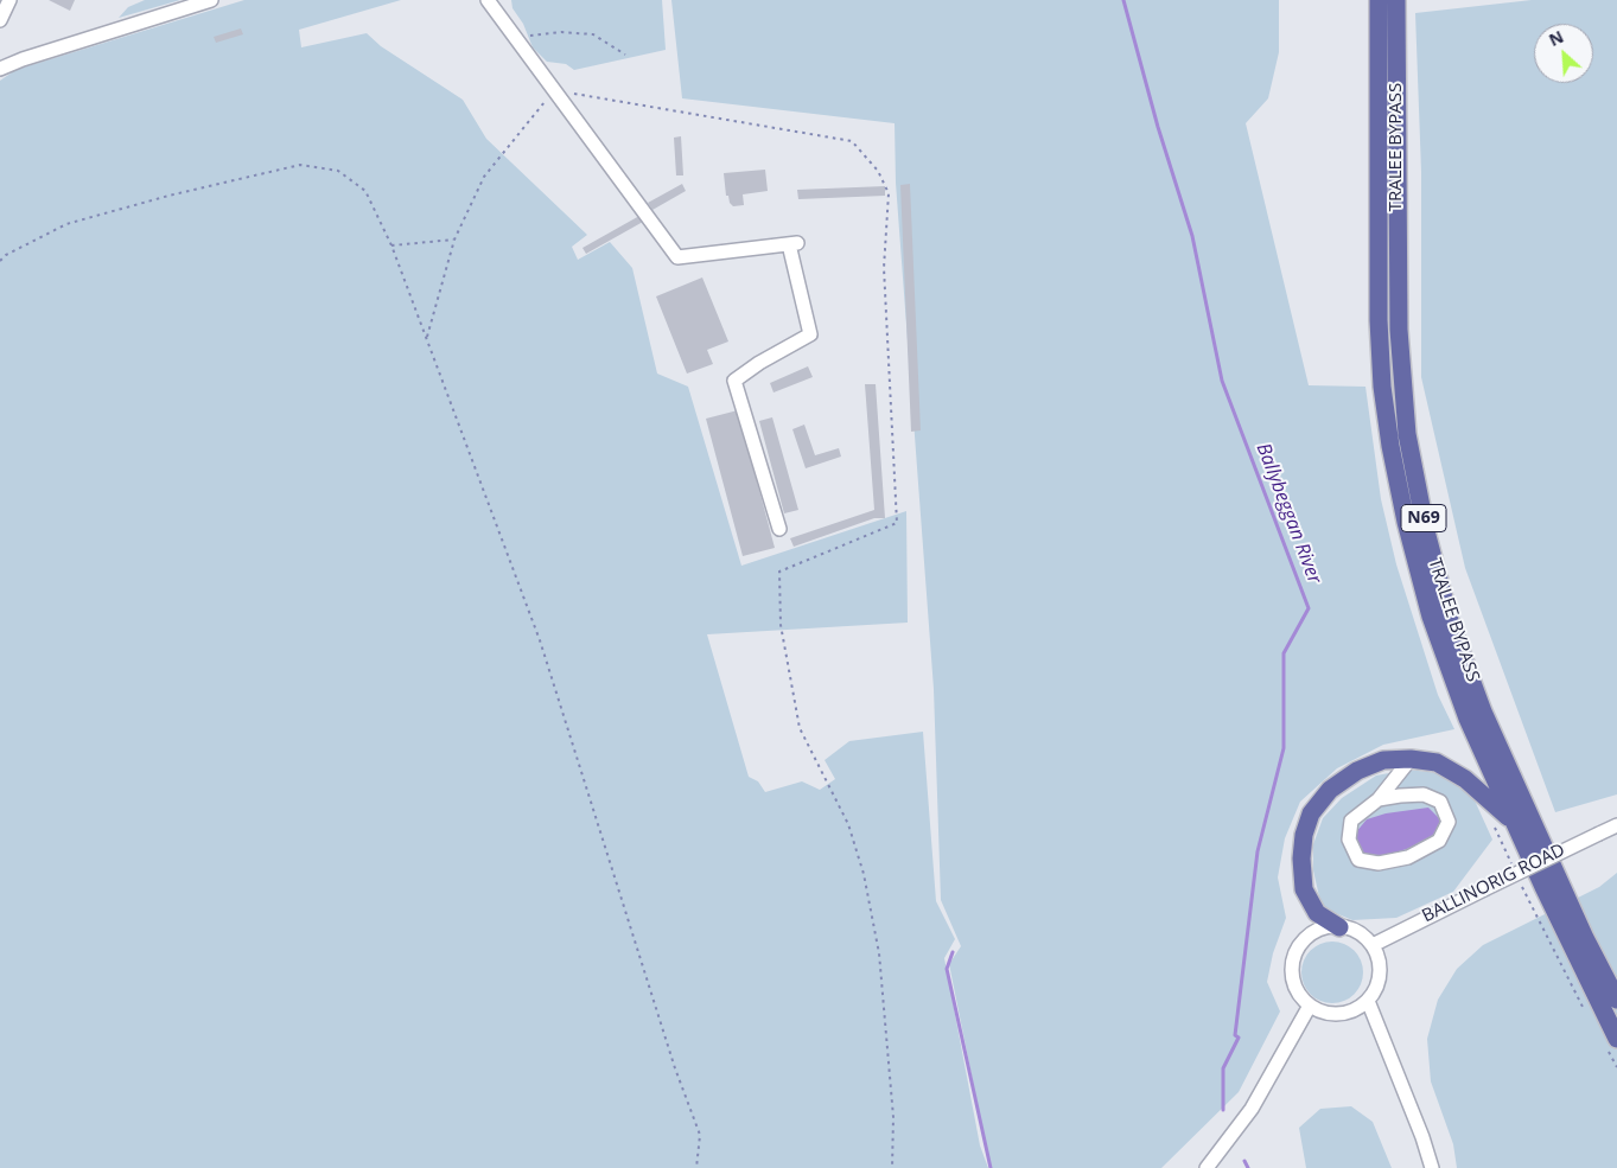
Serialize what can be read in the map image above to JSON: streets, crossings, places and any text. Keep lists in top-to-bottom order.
{
  "streets": {
    "main road": ["TRALEE BYPASS", "N69"],
    "street": ["BALLINORIG ROAD"]
  },
  "crossings": [
    ["TRALEE BYPASS", "N69"]
  ],
  "water": ["Ballybeggan River"],
  "north": "top left"
}
